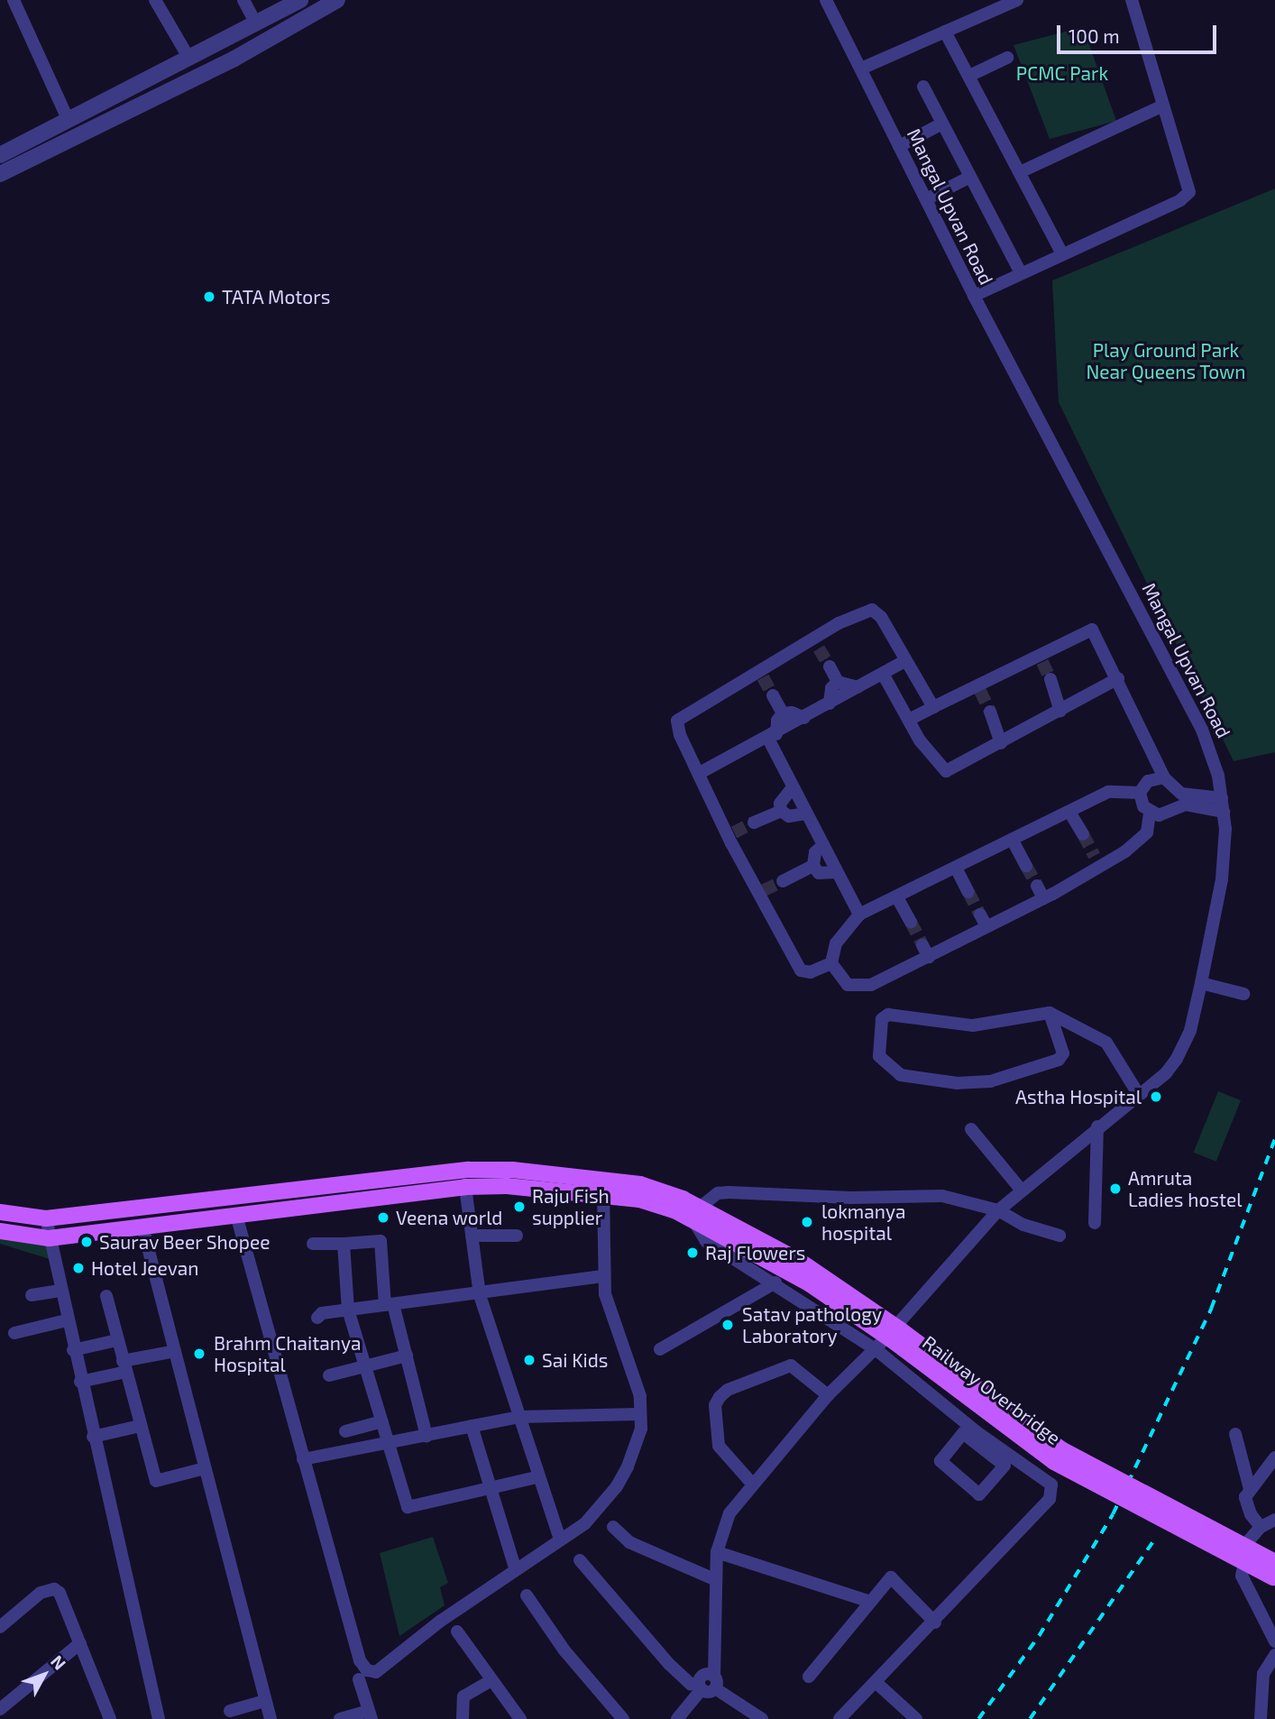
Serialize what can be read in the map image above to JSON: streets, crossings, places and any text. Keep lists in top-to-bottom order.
{
  "streets": {
    "main road": ["Railway Overbridge"],
    "street": ["Mangal Upvan Road"]
  },
  "parks": ["PCMC Park", "Play Ground Park Near Queens Town"],
  "places": [
    "TATA Motors",
    "Astha Hospital",
    "Amruta Ladies hostel",
    "Raju Fish supplier",
    "Veena world",
    "lokmanya hospital",
    "Saurav Beer Shopee",
    "Raj Flowers",
    "Hotel Jeevan",
    "Satav pathology Laboratory",
    "Brahm Chaitanya Hospital",
    "Sai Kids"
  ],
  "scale_bar": "100 m",
  "north": "top right"
}
